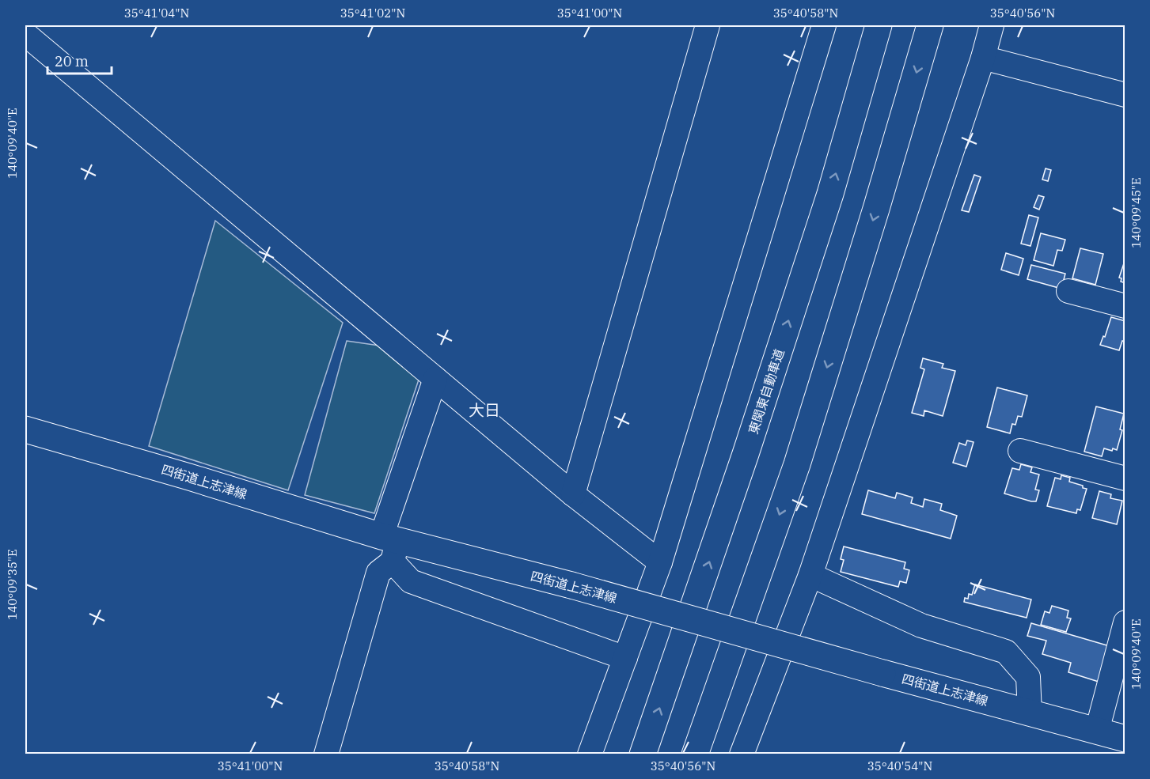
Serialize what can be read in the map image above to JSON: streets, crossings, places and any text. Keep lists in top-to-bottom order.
{
  "streets": {
    "main road": ["東関東自動車道", "四街道上志津線"]
  },
  "districts": ["大日"],
  "scale_bar": "20 m",
  "coordinates": [
    "35°41'04\"N",
    "35°41'02\"N",
    "35°41'00\"N",
    "35°40'58\"N",
    "35°40'56\"N",
    "140°09'40\"E",
    "140°09'45\"E",
    "140°09'35\"E",
    "35°40'54\"N"
  ]
}
